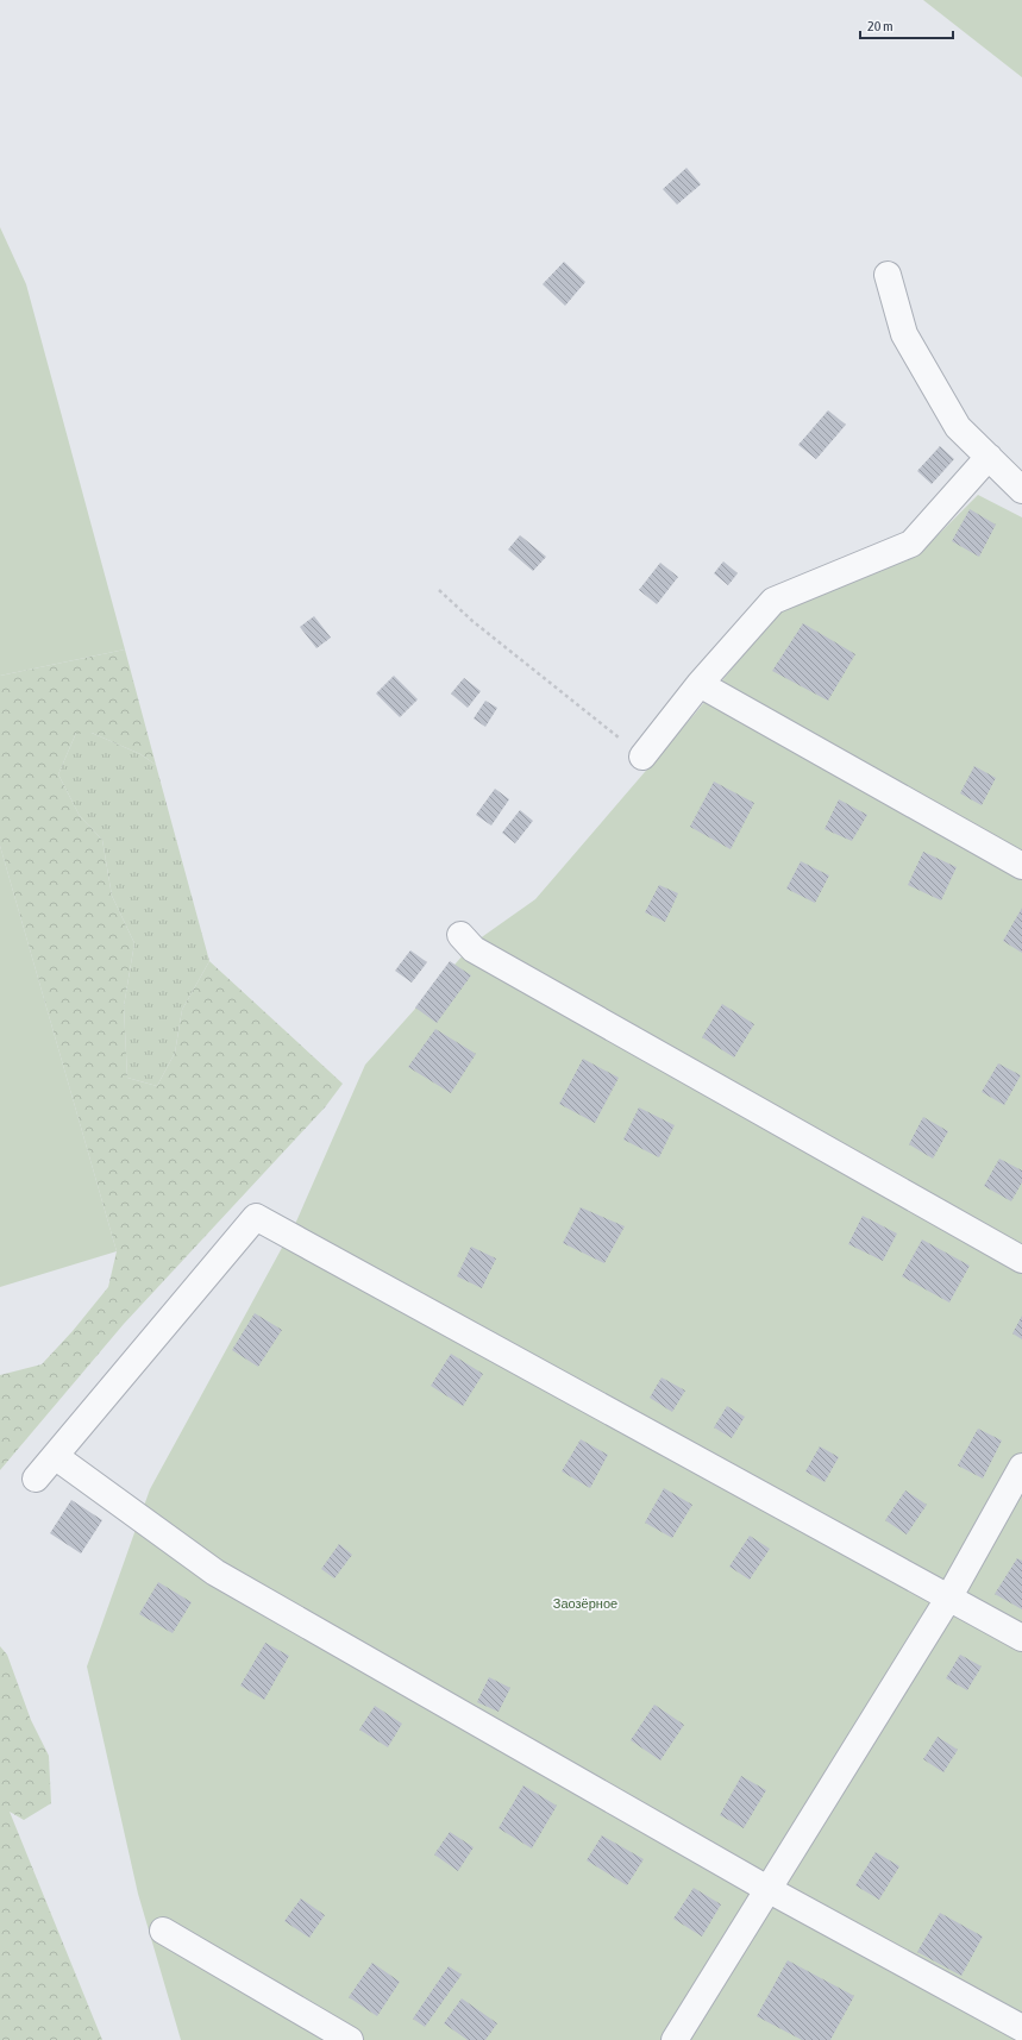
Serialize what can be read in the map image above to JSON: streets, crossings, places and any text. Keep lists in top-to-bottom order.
{
  "parks": ["Заозёрное"],
  "scale_bar": "20 m"
}
